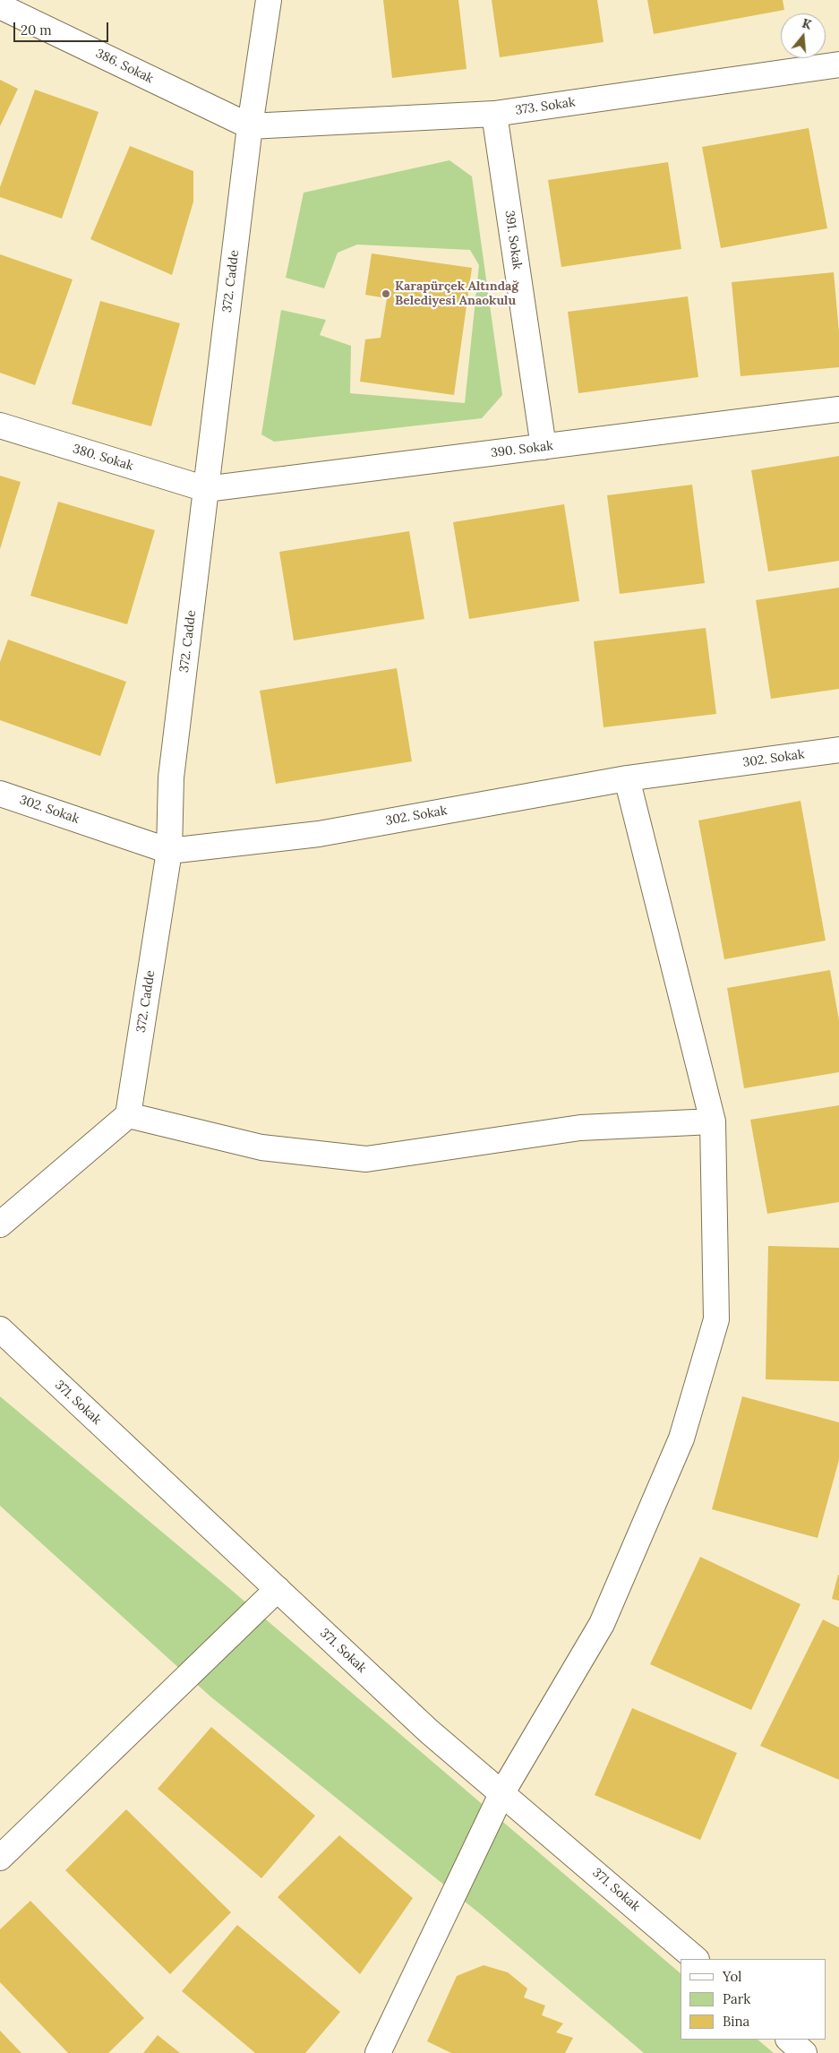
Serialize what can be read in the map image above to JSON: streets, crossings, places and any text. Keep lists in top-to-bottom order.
{
  "streets": {
    "street": [
      "386. Sokak",
      "373. Sokak",
      "391. Sokak",
      "372. Cadde",
      "390. Sokak",
      "380. Sokak",
      "302. Sokak",
      "371. Sokak"
    ]
  },
  "crossings": [
    ["386. Sokak", "373. Sokak"],
    ["386. Sokak", "372. Cadde"],
    ["373. Sokak", "391. Sokak"],
    ["373. Sokak", "372. Cadde"],
    ["391. Sokak", "390. Sokak"],
    ["372. Cadde", "390. Sokak"],
    ["372. Cadde", "380. Sokak"],
    ["372. Cadde", "302. Sokak"],
    ["390. Sokak", "380. Sokak"]
  ],
  "places": ["Karapürçek Altındağ Belediyesi Anaokulu"],
  "legend": ["Yol", "Park", "Bina"],
  "scale_bar": "20 m",
  "north": "top"
}
